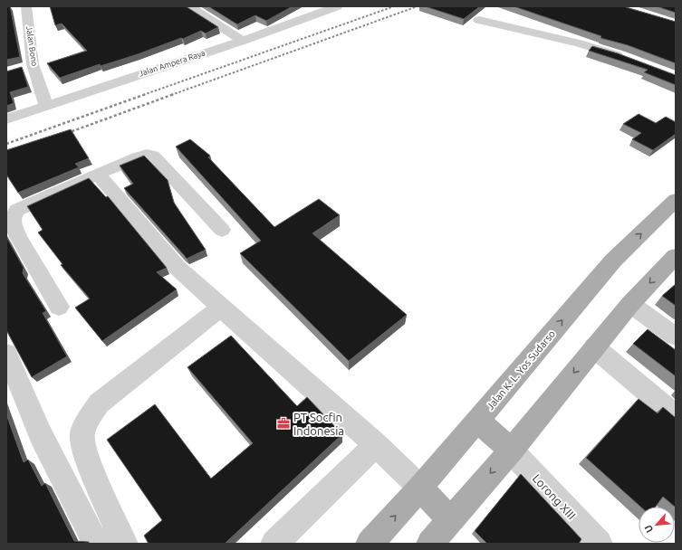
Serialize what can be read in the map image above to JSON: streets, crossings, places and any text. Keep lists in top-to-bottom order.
{
  "streets": {
    "main road": ["Jalan K. L. Yos Sudarso"],
    "street": ["Jalan Bono", "Jalan Ampera Raya", "Lorong XIII"]
  },
  "crossings": [
    ["Jalan Bono", "Jalan Ampera Raya"]
  ],
  "places": {
    "office": ["PT Socfin Indonesia"]
  },
  "north": "bottom left"
}
